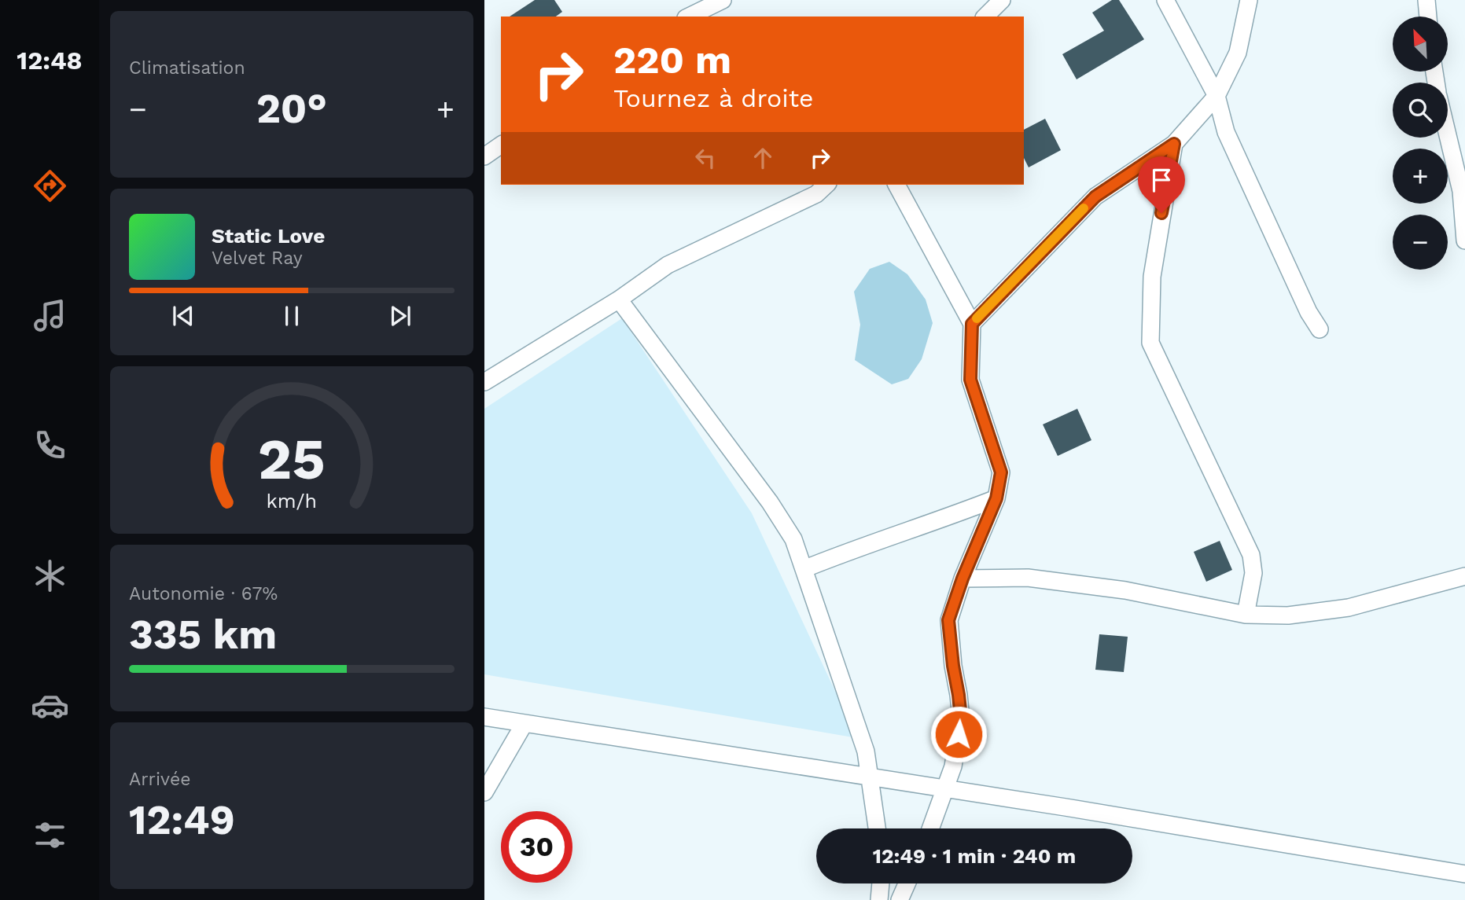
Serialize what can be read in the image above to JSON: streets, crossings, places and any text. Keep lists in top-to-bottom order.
{
  "north": "top left",
  "page": {
    "tabs": "12:48",
    "tile": [
      "Climatisation",
      ["Autonomie · 67%", "335 km"],
      ["Arrivée", "12:49"]
    ],
    "map_buttons": ["+", "−"],
    "turn": ["220 m", "Tournez à droite"],
    "heat": ["−", "20°", "+"],
    "song": ["Static Love", "Velvet Ray"],
    "limit": "30",
    "trip": "12:49 · 1 min · 240 m",
    "gauge": ["25", "km/h"]
  }
}
